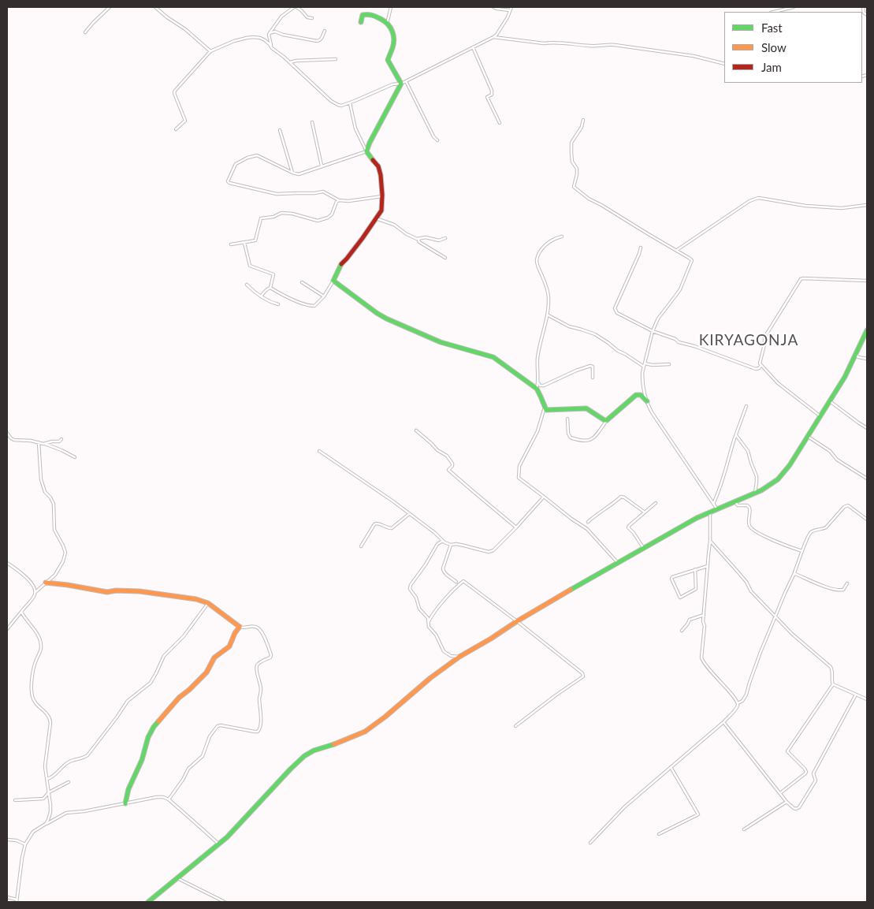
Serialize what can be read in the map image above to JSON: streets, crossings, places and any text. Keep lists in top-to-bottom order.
{
  "districts": ["KIRYAGONJA"],
  "legend": ["Fast", "Slow", "Jam"]
}
